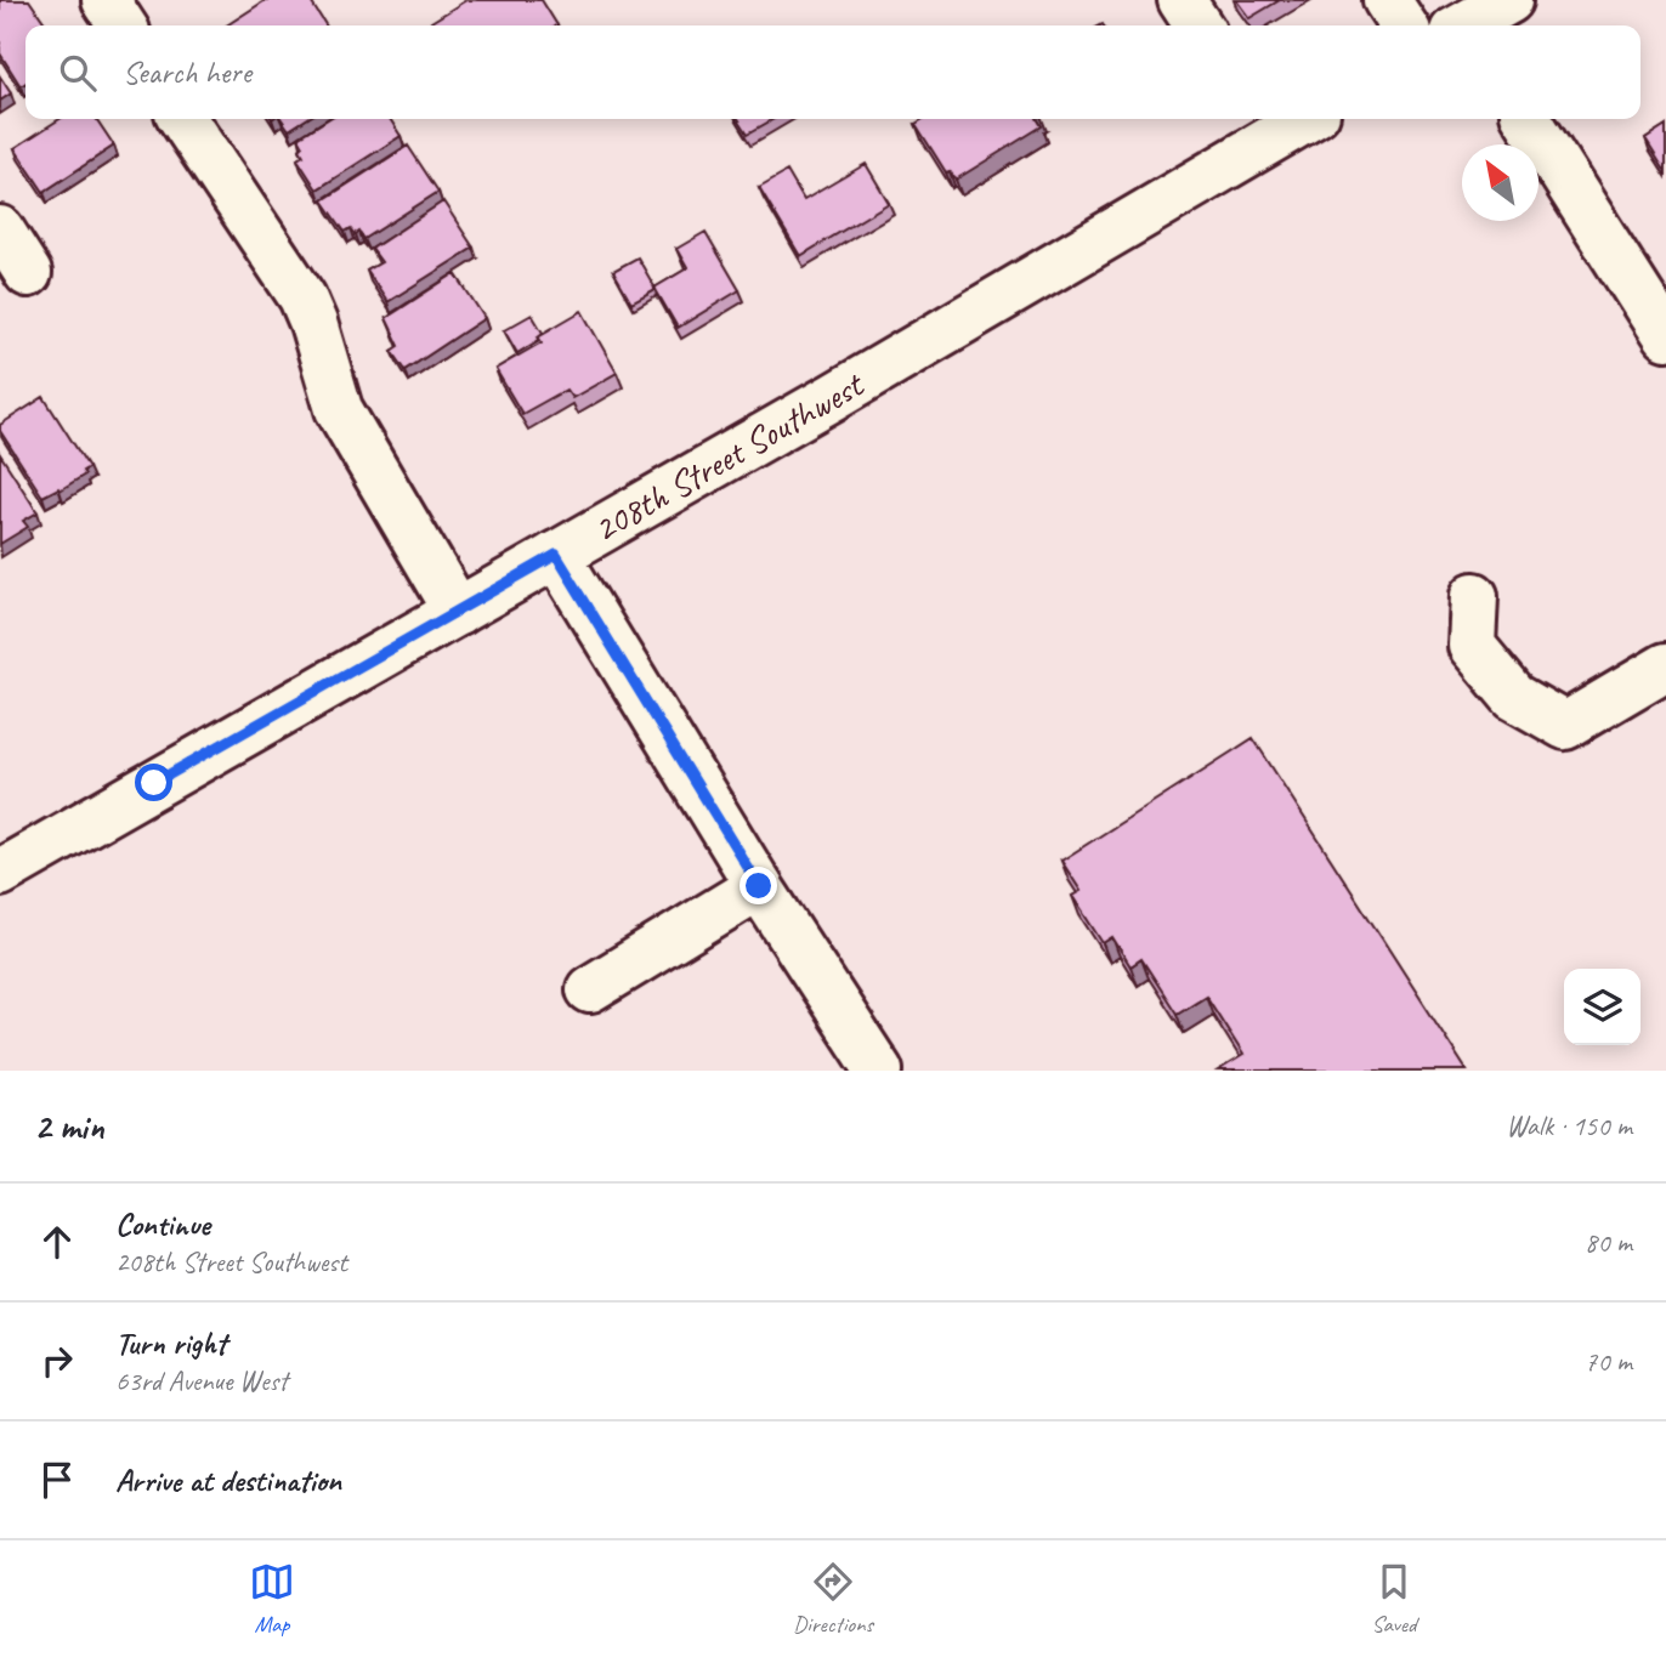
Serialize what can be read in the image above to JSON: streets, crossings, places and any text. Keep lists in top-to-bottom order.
{
  "streets": {
    "street": ["208th Street Southwest"]
  },
  "north": "top left",
  "page": {
    "search": "Search here",
    "heading": ["2 min", "Walk · 150 m"],
    "list": [
      ["Continue", "208th Street Southwest", "80 m"],
      ["Turn right", "63rd Avenue West", "70 m"],
      "Arrive at destination"
    ],
    "nav": ["Map", "Directions", "Saved"]
  }
}
